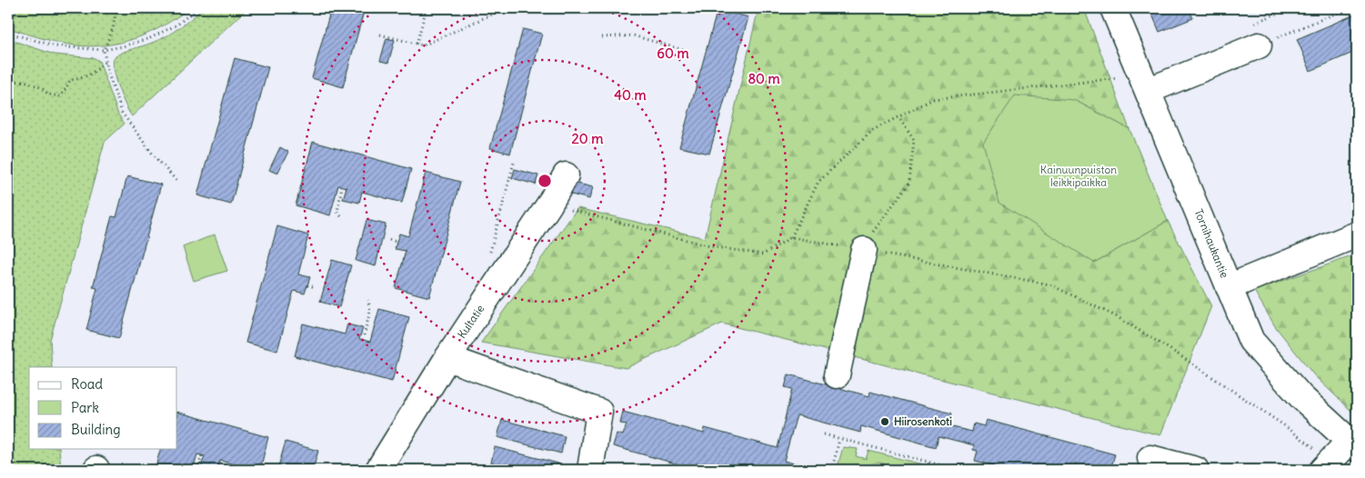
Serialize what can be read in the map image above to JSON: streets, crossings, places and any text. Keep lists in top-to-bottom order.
{
  "streets": {
    "street": ["Tornihaukantie", "Kultatie"]
  },
  "parks": ["Kainuunpuiston leikkipaikka"],
  "places": ["Hiirosenkoti"],
  "legend": ["Road", "Park", "Building"],
  "rings": [
    "60 m",
    "80 m",
    "40 m",
    "20 m"
  ]
}
